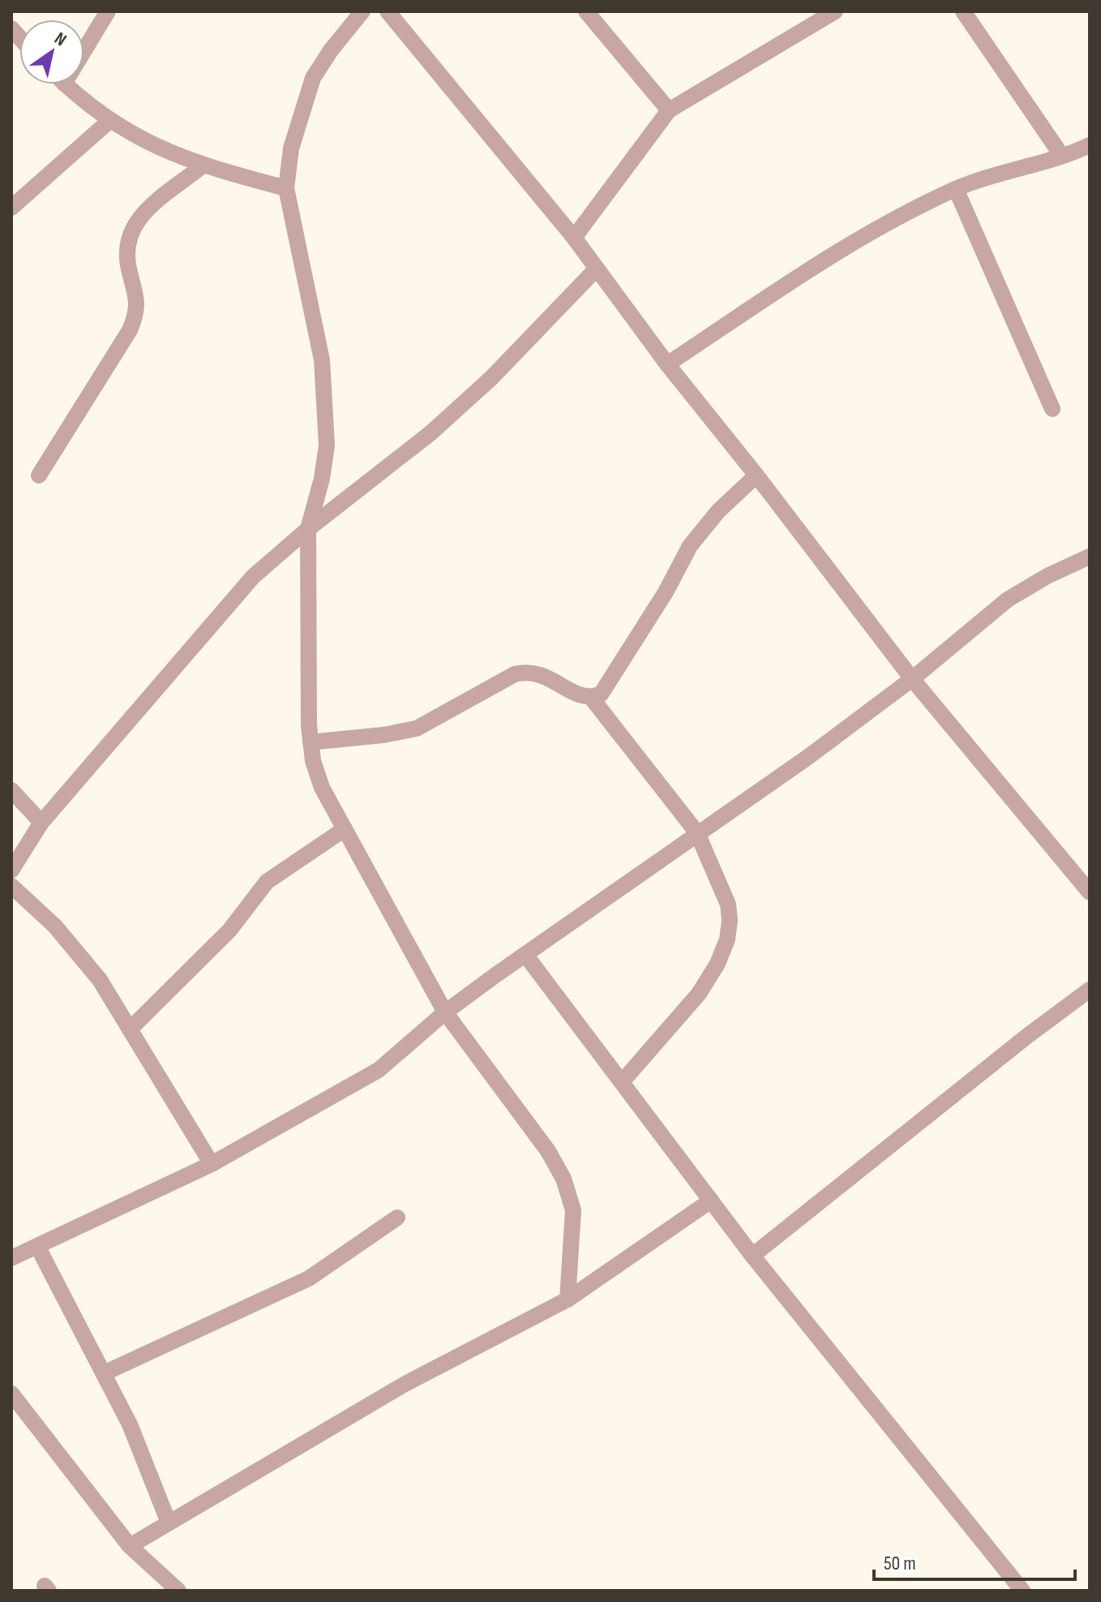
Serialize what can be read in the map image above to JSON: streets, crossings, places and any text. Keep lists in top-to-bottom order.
{
  "scale_bar": "50 m",
  "north": "top right"
}
